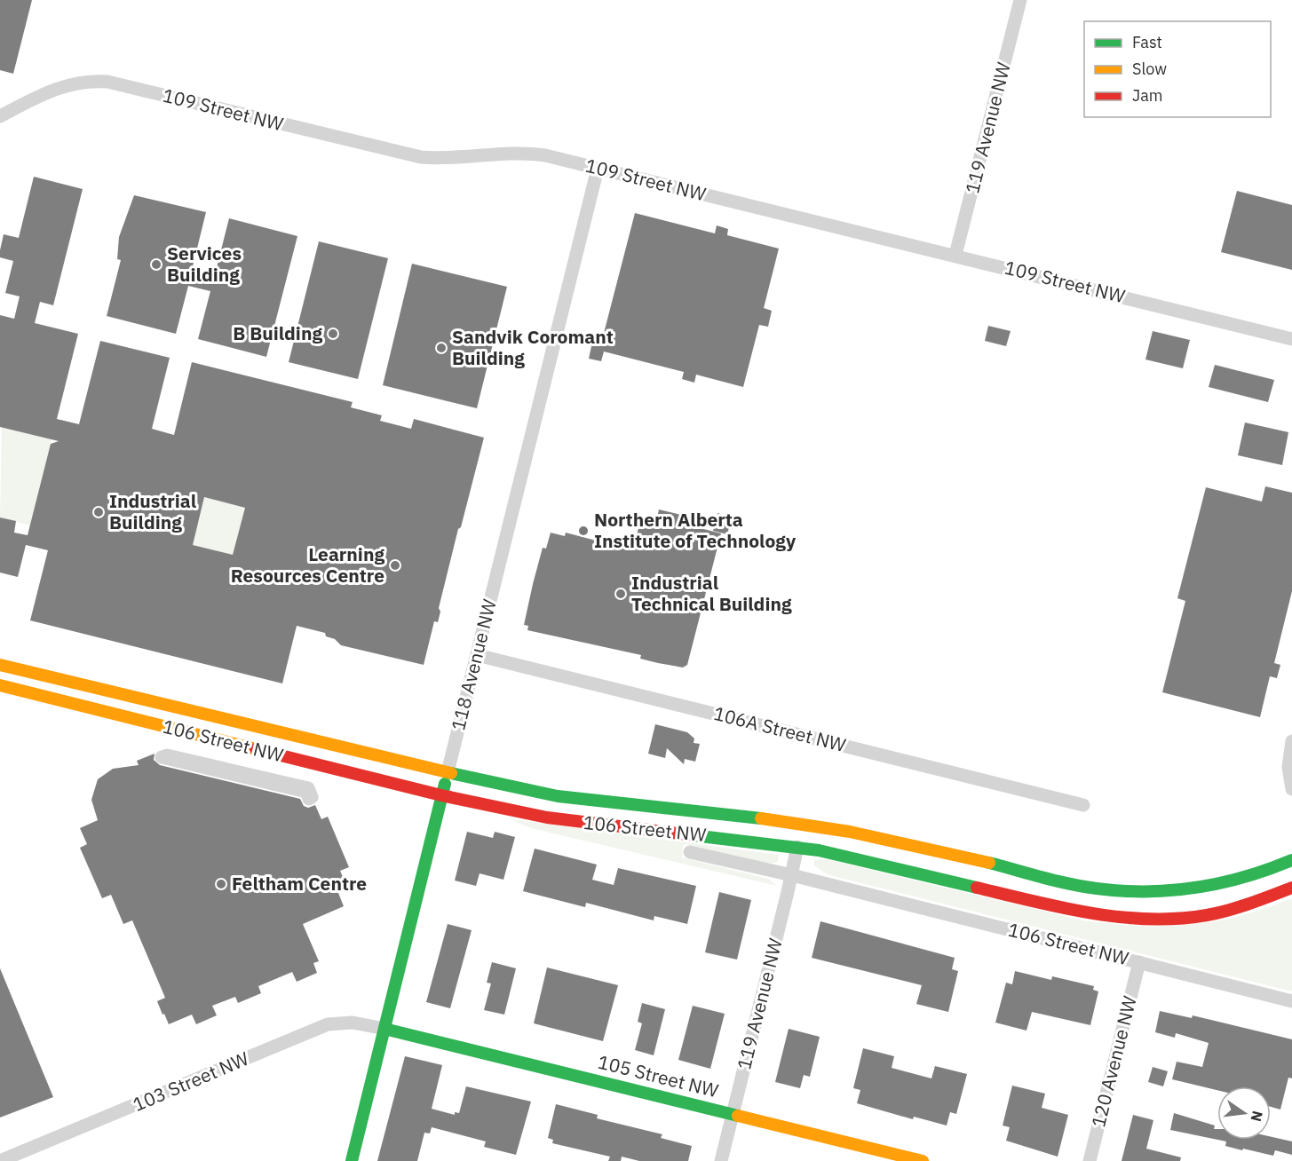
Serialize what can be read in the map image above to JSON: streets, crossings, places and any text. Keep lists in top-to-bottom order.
{
  "streets": {
    "main road": ["118 Avenue NW", "106 Street NW", "105 Street NW"],
    "street": [
      "109 Street NW",
      "119 Avenue NW",
      "106A Street NW",
      "120 Avenue NW",
      "103 Street NW"
    ]
  },
  "crossings": [
    ["109 Street NW", "119 Avenue NW"],
    ["109 Street NW", "118 Avenue NW"],
    ["119 Avenue NW", "106 Street NW"],
    ["119 Avenue NW", "105 Street NW"],
    ["118 Avenue NW", "106A Street NW"],
    ["118 Avenue NW", "106 Street NW"],
    ["118 Avenue NW", "105 Street NW"],
    ["118 Avenue NW", "103 Street NW"],
    ["106 Street NW", "120 Avenue NW"],
    ["105 Street NW", "103 Street NW"]
  ],
  "places": [
    "Services Building",
    "B Building",
    "Sandvik Coromant Building",
    "Industrial Building",
    "Northern Alberta Institute of Technology",
    "Learning Resources Centre",
    "Industrial Technical Building",
    "Feltham Centre"
  ],
  "legend": ["Fast", "Slow", "Jam"],
  "north": "right"
}
